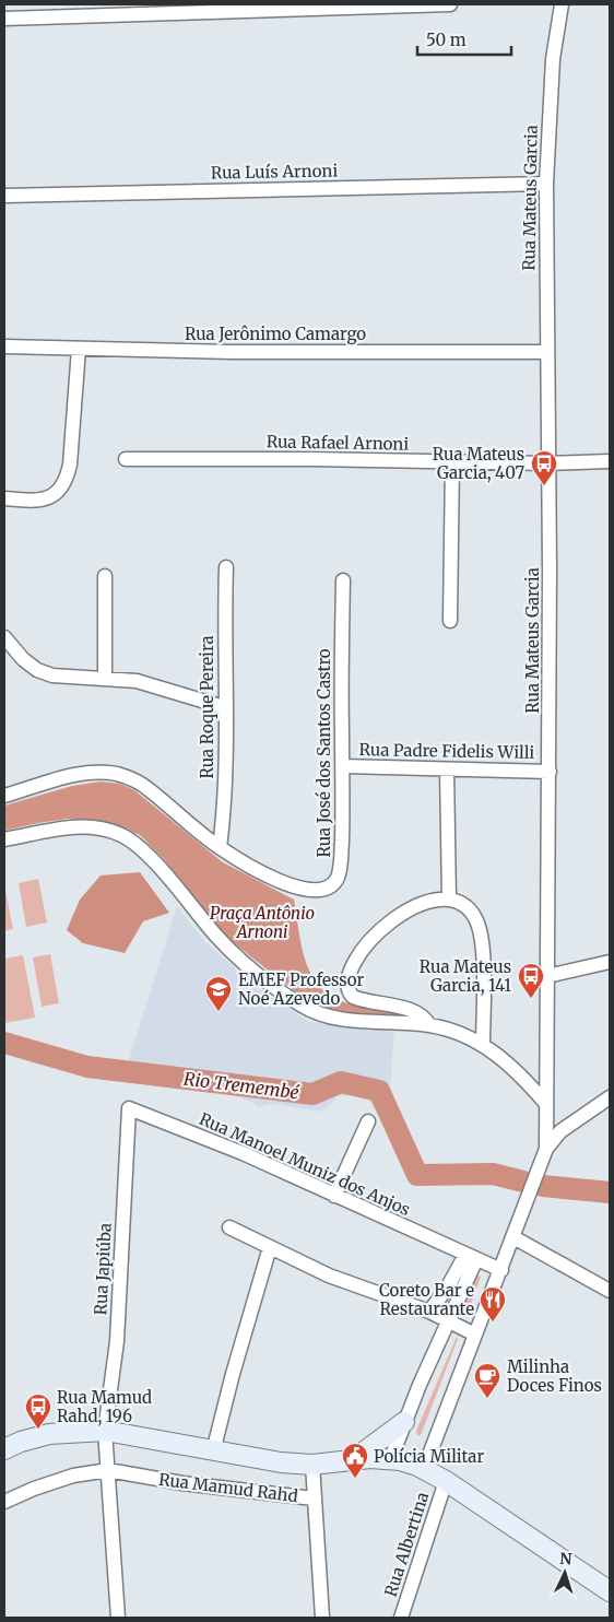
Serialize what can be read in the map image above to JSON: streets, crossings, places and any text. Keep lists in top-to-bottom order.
{
  "streets": {
    "main road": ["Rua Mamud Rahd"],
    "street": [
      "Rua Luís Arnoni",
      "Rua Mateus Garcia",
      "Rua Jerônimo Camargo",
      "Rua Rafael Arnoni",
      "Rua Roque Pereira",
      "Rua Padre Fidelis Willi",
      "Rua José dos Santos Castro",
      "Rua Manoel Muniz dos Anjos",
      "Rua Japiúba",
      "Rua Albertina"
    ]
  },
  "crossings": [
    ["Rua Luís Arnoni", "Rua Mateus Garcia"],
    ["Rua Mateus Garcia", "Rua Jerônimo Camargo"],
    ["Rua Mateus Garcia", "Rua Rafael Arnoni"],
    ["Rua Mateus Garcia", "Rua Padre Fidelis Willi"],
    ["Rua Mateus Garcia", "Rua Manoel Muniz dos Anjos"],
    ["Rua Mateus Garcia", "Rua Mamud Rahd"],
    ["Rua Roque Pereira", "Rua José dos Santos Castro"],
    ["Rua Padre Fidelis Willi", "Rua José dos Santos Castro"],
    ["Rua Manoel Muniz dos Anjos", "Rua Japiúba"],
    ["Rua Japiúba", "Rua Mamud Rahd"],
    ["Rua Mamud Rahd", "Rua Albertina"]
  ],
  "water": ["Rio Tremembé"],
  "parks": ["Praça Antônio Arnoni"],
  "places": {
    "bus stop": ["Rua Mateus Garcia, 407", "Rua Mateus Garcia, 141", "Rua Mamud Rahd, 196"],
    "school or university": ["EMEF Professor Noé Azevedo"],
    "restaurant": ["Coreto Bar e Restaurante"],
    "cafe": ["Milinha Doces Finos"],
    "public building": ["Polícia Militar"]
  },
  "scale_bar": "50 m",
  "north": "top"
}
